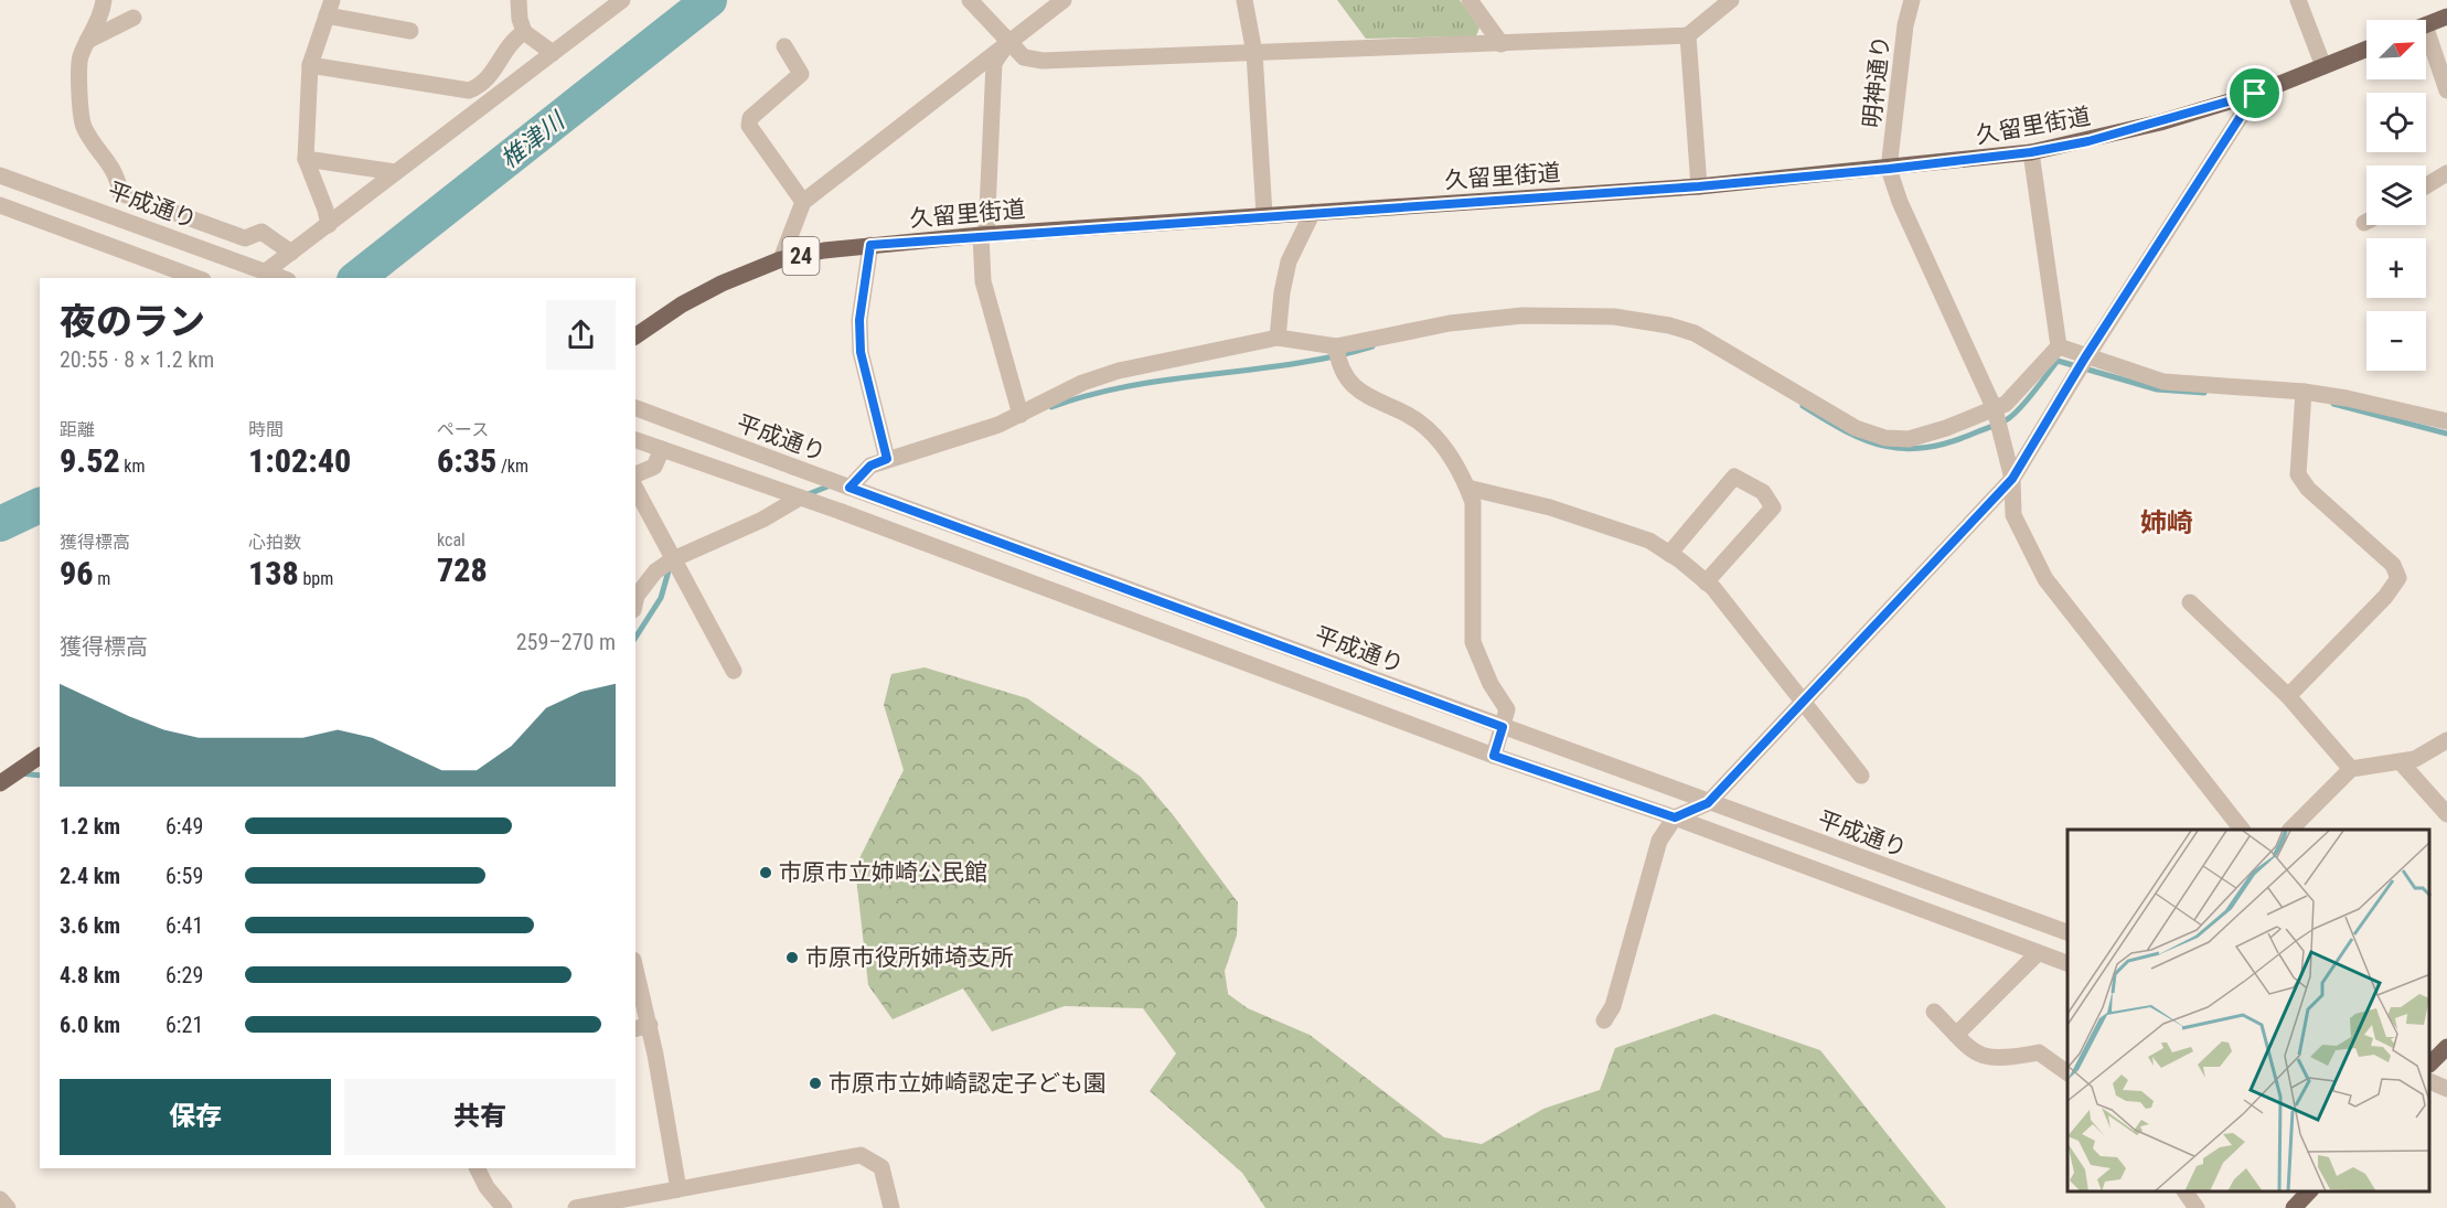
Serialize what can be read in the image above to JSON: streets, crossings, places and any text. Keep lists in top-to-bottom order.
{
  "streets": {
    "main road": ["久留里街道", "24"],
    "street": ["明神通り", "平成通り"]
  },
  "crossings": [
    ["明神通り", "久留里街道"]
  ],
  "districts": ["姉崎"],
  "water": ["椎津川"],
  "places": ["市原市立姉崎公民館", "市原市役所姉埼支所", "市原市立姉崎認定子ども園"],
  "north": "top right",
  "page": {
    "map_buttons": ["+", "−"],
    "heading": ["夜のラン", "20:55 · 8 × 1.2 km"],
    "stats": [
      ["距離", "9.52 km"],
      ["時間", "1:02:40"],
      ["ペース", "6:35 /km"],
      ["獲得標高", "96 m"],
      ["心拍数", "138 bpm"],
      ["kcal", "728"]
    ],
    "chart": ["獲得標高", "259–270 m"],
    "list": [
      {
        "name": "1.2 km",
        "note": "6:49"
      },
      {
        "name": "2.4 km",
        "note": "6:59"
      },
      {
        "name": "3.6 km",
        "note": "6:41"
      },
      {
        "name": "4.8 km",
        "note": "6:29"
      },
      {
        "name": "6.0 km",
        "note": "6:21"
      }
    ],
    "buttons": ["保存", "共有"]
  }
}
